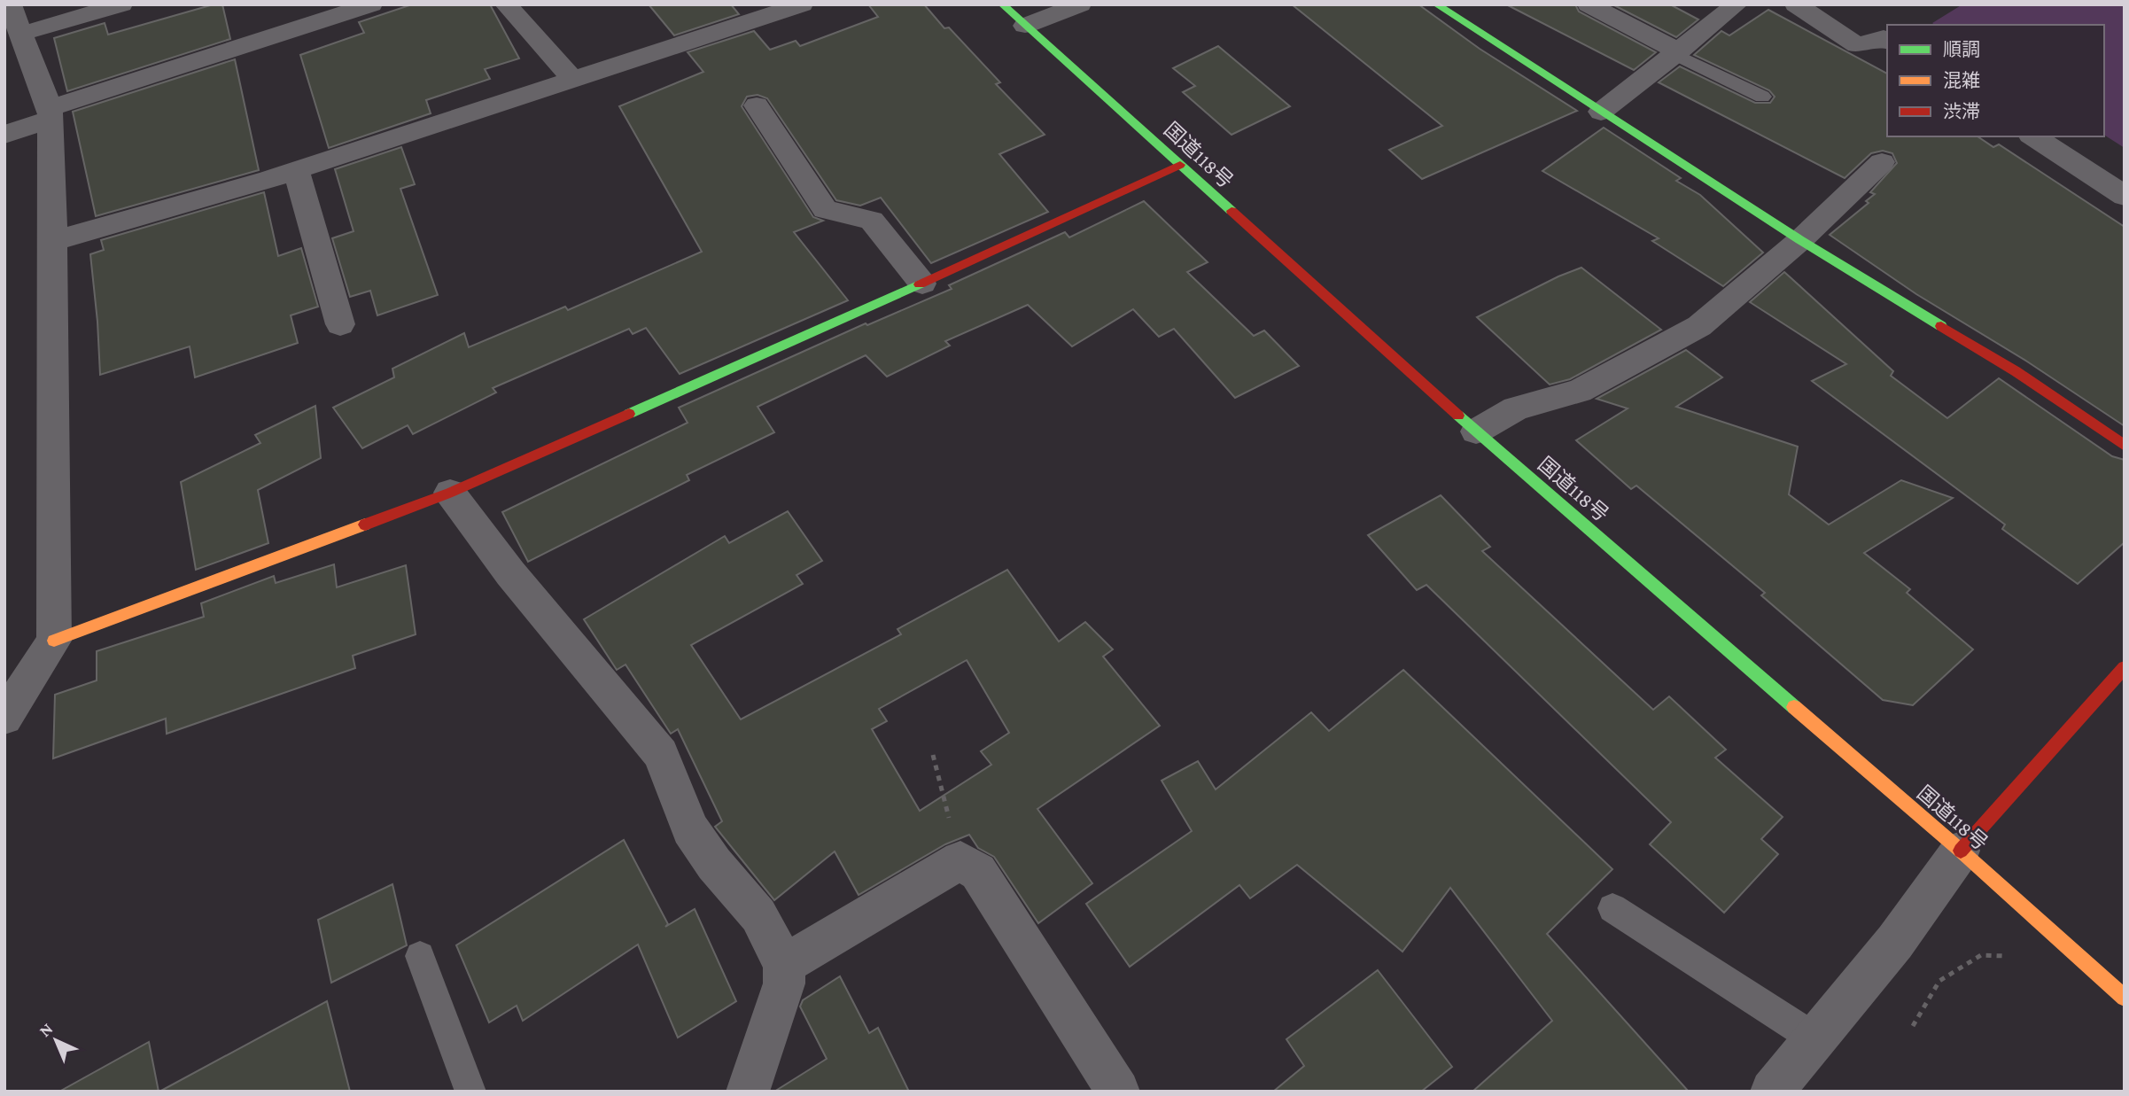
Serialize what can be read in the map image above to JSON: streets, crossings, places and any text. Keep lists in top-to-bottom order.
{
  "streets": {
    "main road": ["国道118号"]
  },
  "legend": ["順調", "混雑", "渋滞"],
  "north": "top left"
}
